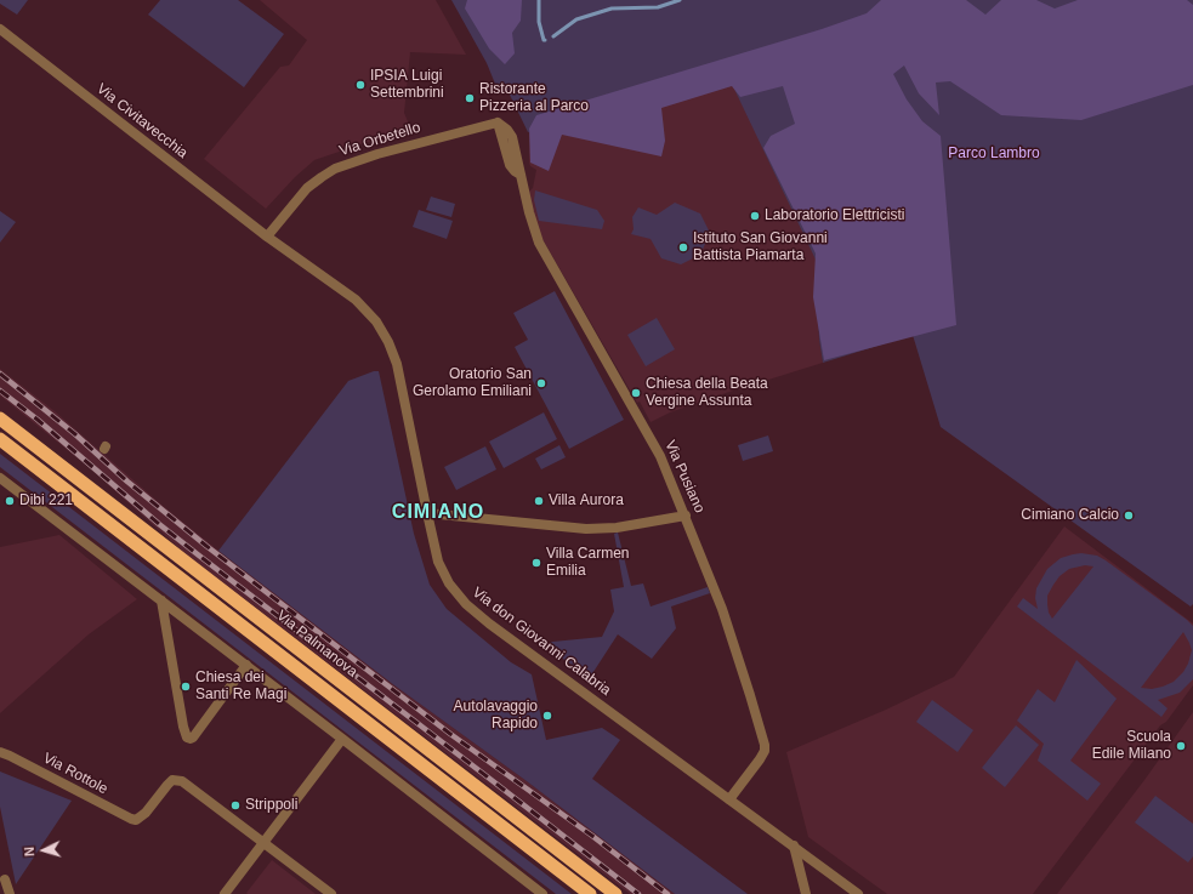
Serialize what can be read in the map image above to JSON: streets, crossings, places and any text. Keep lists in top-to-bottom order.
{
  "streets": {
    "highway": ["Via Palmanova"],
    "street": [
      "Via Civitavecchia",
      "Via Orbetello",
      "Via Pusiano",
      "Via don Giovanni Calabria",
      "Via Rottole"
    ]
  },
  "crossings": [
    ["Via Civitavecchia", "Via Orbetello"],
    ["Via Civitavecchia", "Via don Giovanni Calabria"],
    ["Via Orbetello", "Via Pusiano"],
    ["Via Orbetello", "Via don Giovanni Calabria"],
    ["Via Pusiano", "Via don Giovanni Calabria"]
  ],
  "districts": ["CIMIANO"],
  "parks": ["Parco Lambro"],
  "places": [
    "IPSIA Luigi Settembrini",
    "Ristorante Pizzeria al Parco",
    "Laboratorio Elettricisti",
    "Istituto San Giovanni Battista Piamarta",
    "Oratorio San Gerolamo Emiliani",
    "Chiesa della Beata Vergine Assunta",
    "Dibi 221",
    "Villa Aurora",
    "Cimiano Calcio",
    "Villa Carmen Emilia",
    "Chiesa dei Santi Re Magi",
    "Autolavaggio Rapido",
    "Scuola Edile Milano",
    "Strippoli"
  ],
  "north": "left"
}
